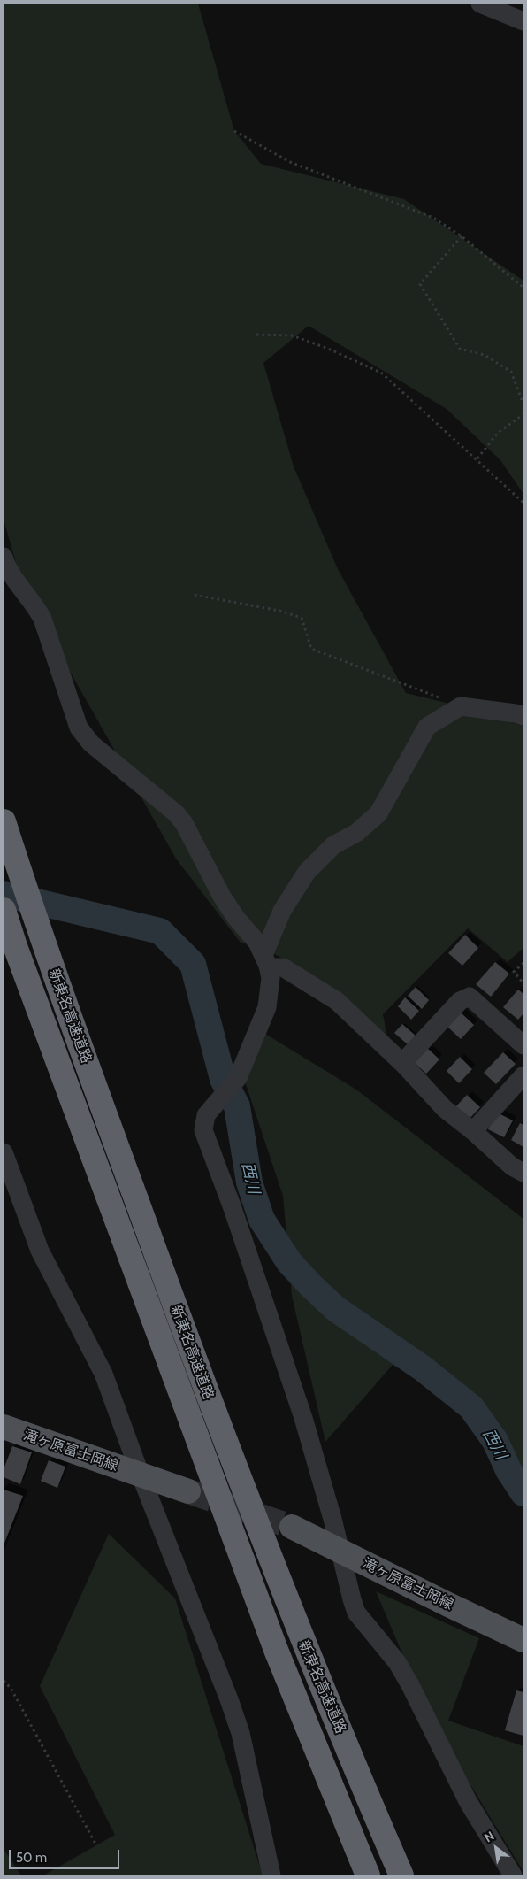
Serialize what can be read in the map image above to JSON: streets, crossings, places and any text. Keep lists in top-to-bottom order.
{
  "streets": {
    "highway": ["新東名高速道路"],
    "main road": ["滝ヶ原富士岡線"]
  },
  "water": ["西川"],
  "scale_bar": "50 m",
  "north": "top left"
}
